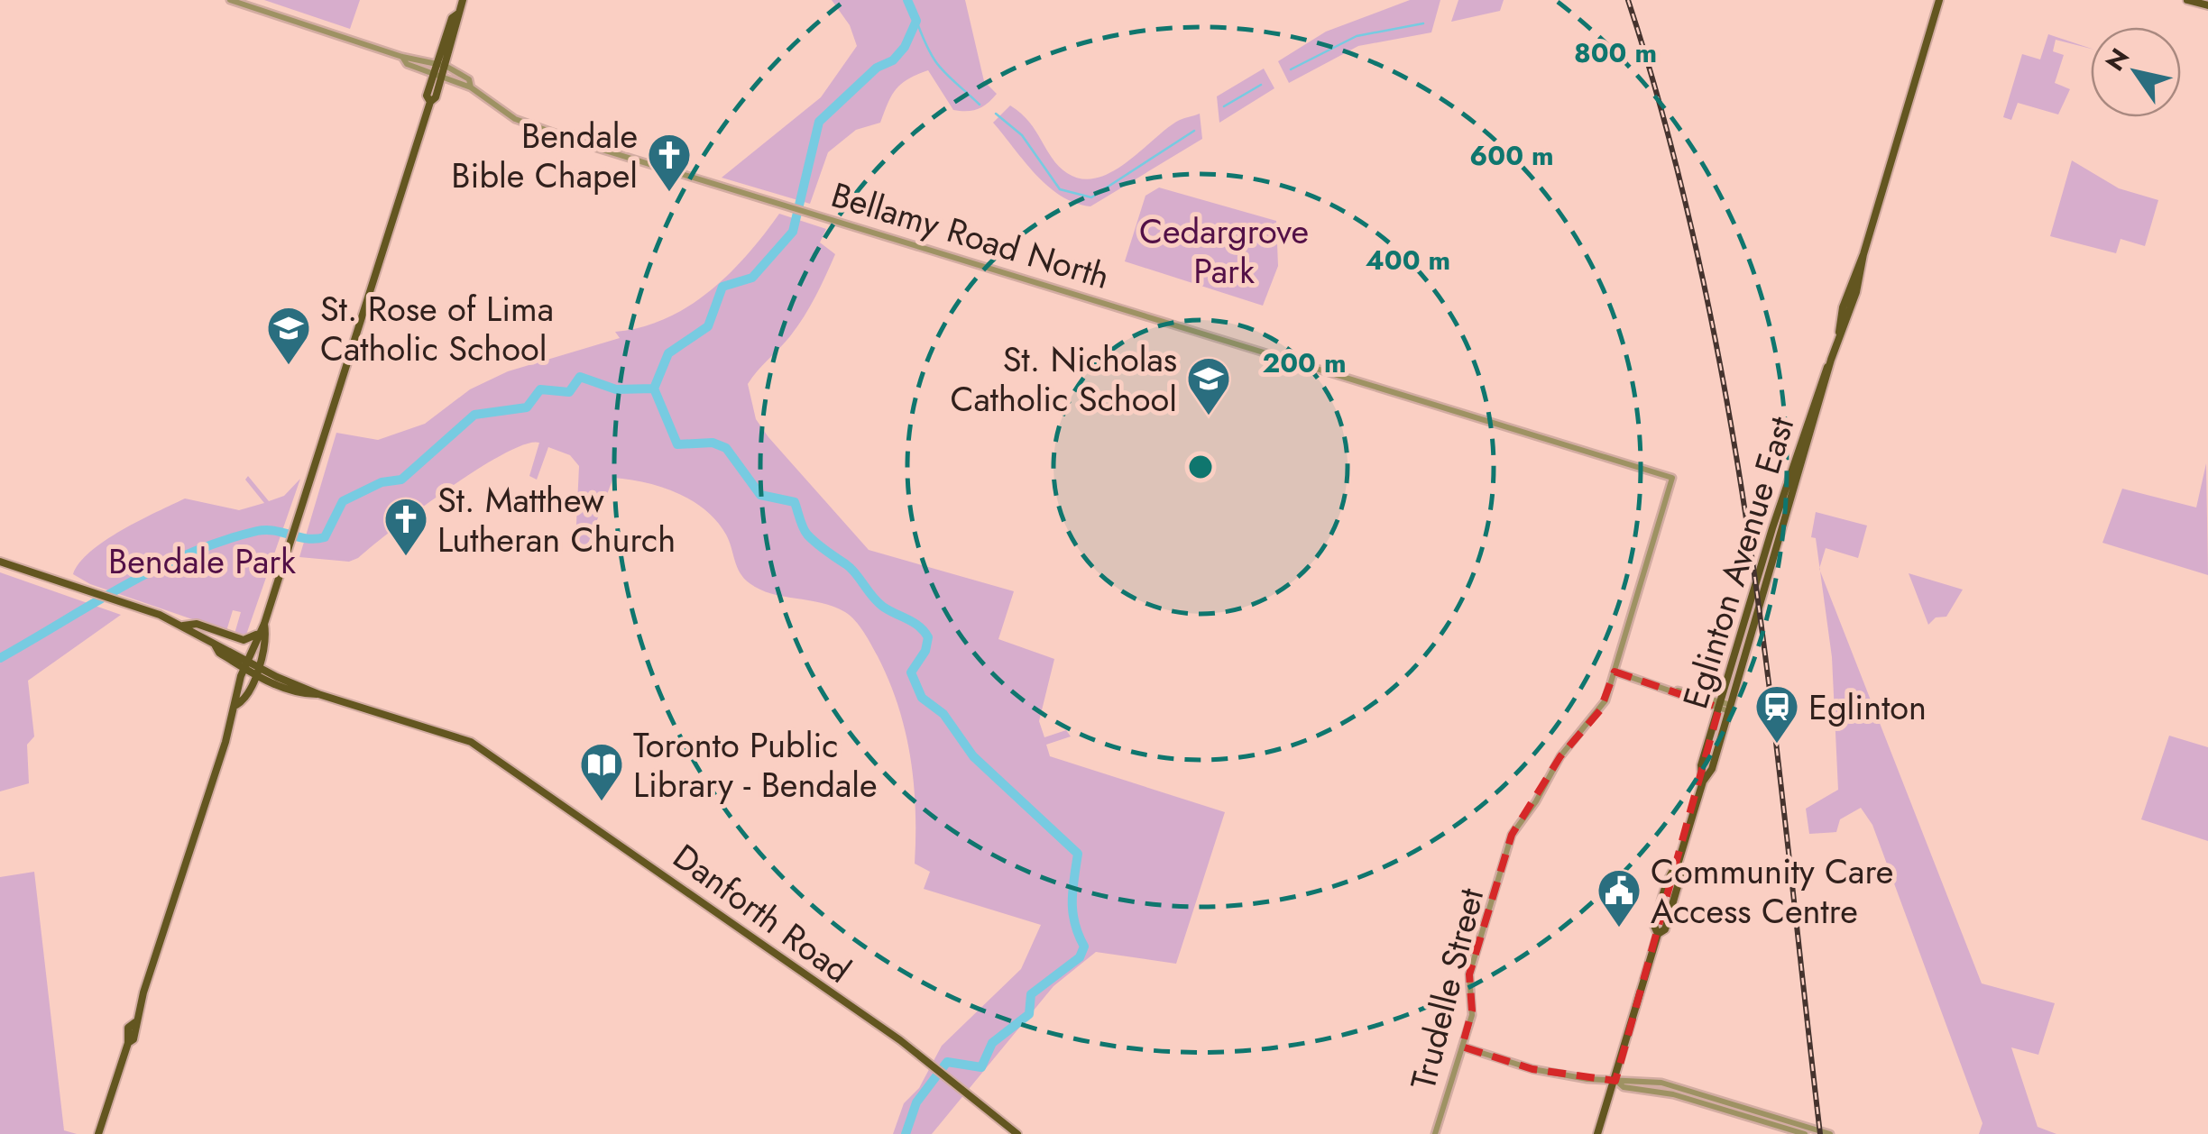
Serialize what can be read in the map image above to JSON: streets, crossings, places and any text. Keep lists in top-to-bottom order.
{
  "streets": {
    "main road": ["Eglinton Avenue East", "Danforth Road"],
    "street": ["Bellamy Road North", "Trudelle Street"]
  },
  "crossings": [
    ["Bellamy Road North", "Trudelle Street"]
  ],
  "parks": ["Cedargrove Park", "Bendale Park"],
  "places": {
    "church": ["Bendale Bible Chapel", "St. Matthew Lutheran Church"],
    "school or university": ["St. Rose of Lima Catholic School", "St. Nicholas Catholic School"],
    "station": ["Eglinton"],
    "library": ["Toronto Public Library - Bendale"],
    "public building": ["Community Care Access Centre"]
  },
  "north": "top left",
  "rings": [
    "800 m",
    "600 m",
    "400 m",
    "200 m"
  ]
}
